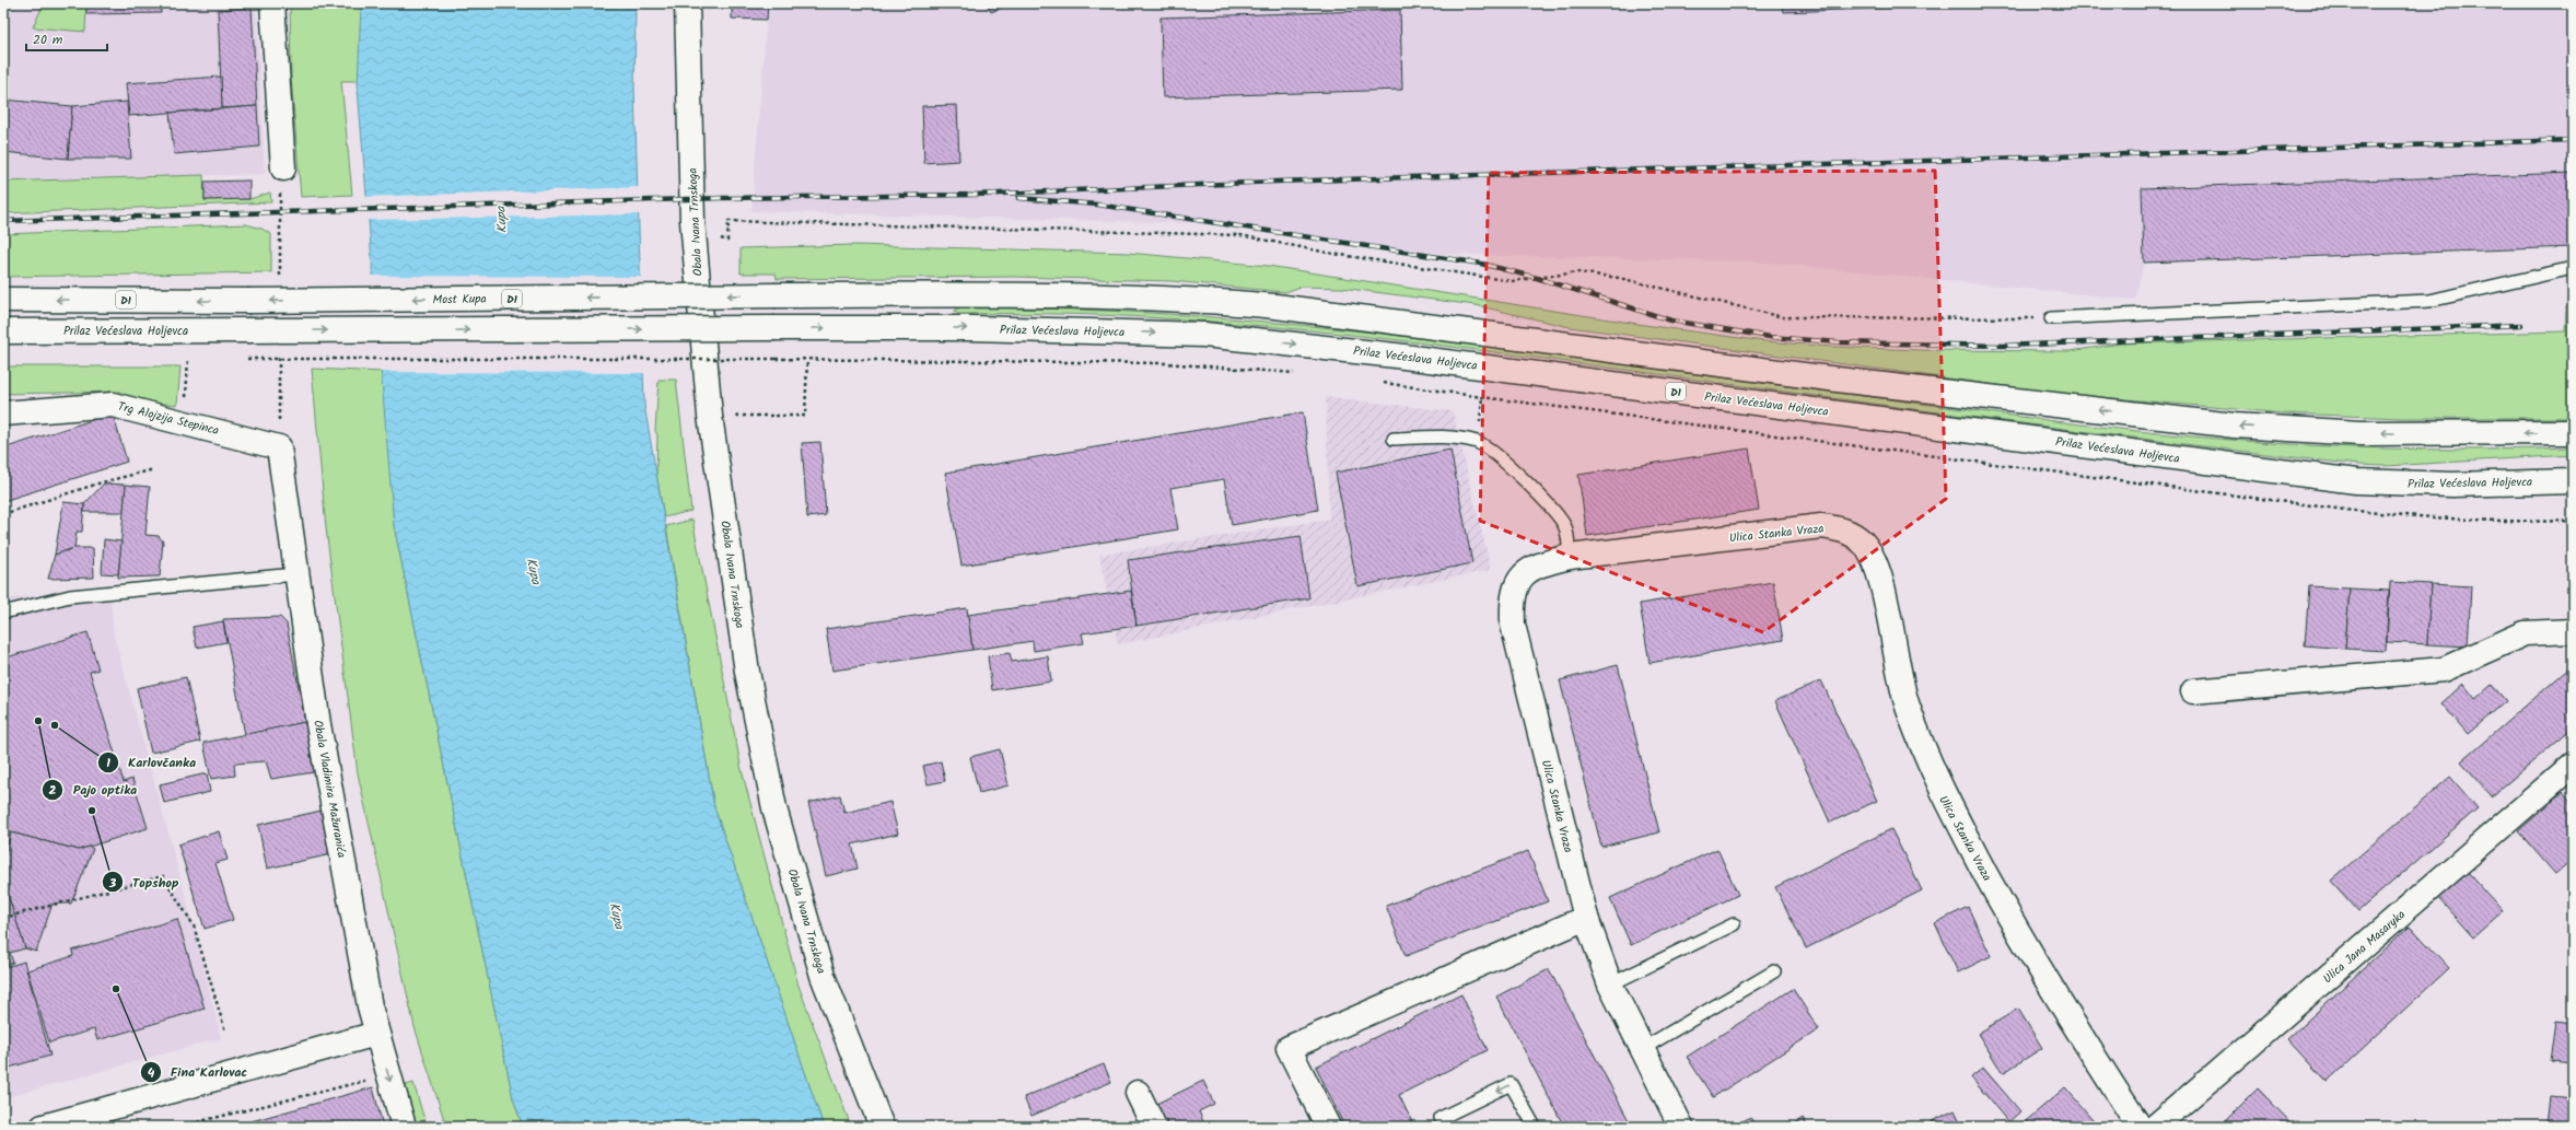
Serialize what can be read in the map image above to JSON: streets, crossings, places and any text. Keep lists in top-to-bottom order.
{
  "streets": {
    "main road": [
      "Obala Ivana Trnskoga",
      "Most Kupa",
      "D1",
      "Prilaz Većeslava Holjevca",
      "Trg Alojzija Stepinca",
      "Ulica Stanka Vraza",
      "Obala Vladimira Mažuranića",
      "Ulica Jana Masaryka"
    ]
  },
  "crossings": [
    ["Trg Alojzija Stepinca", "Obala Vladimira Mažuranića"]
  ],
  "one_way": ["Most Kupa", "Prilaz Većeslava Holjevca"],
  "water": ["Kupa"],
  "places": [
    "Pajo optika",
    "Karlovčanka",
    "Topshop",
    "Fina Karlovac"
  ],
  "scale_bar": "20 m"
}
